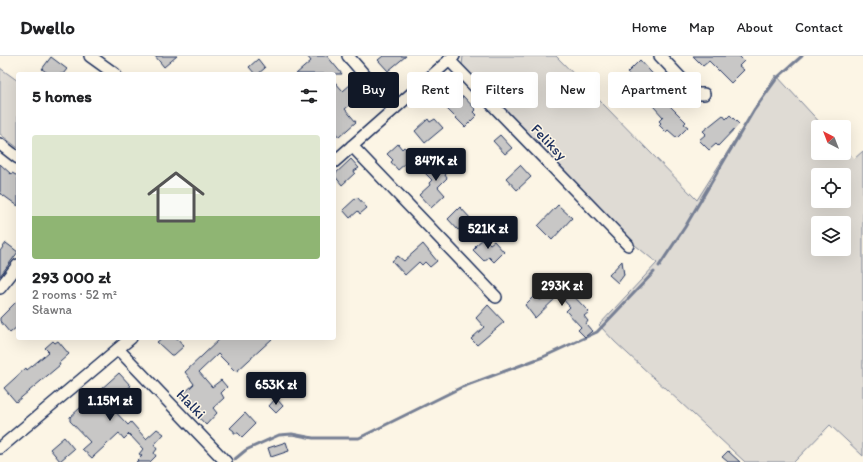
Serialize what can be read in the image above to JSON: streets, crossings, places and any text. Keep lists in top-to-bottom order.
{
  "streets": {
    "street": ["Feliksy", "Halki"]
  },
  "north": "top left",
  "page": {
    "header": "Dwello",
    "nav": [
      "Home",
      "Map",
      "About",
      "Contact"
    ],
    "chip": [
      "Buy",
      "Rent",
      "Filters",
      "New",
      "Apartment"
    ],
    "heading": "5 homes",
    "list": [
      {
        "name": "293 000 zł",
        "note": "2 rooms · 52 m² · Sławna"
      }
    ],
    "price": [
      "847K zł",
      "521K zł",
      "293K zł",
      "653K zł",
      "1.15M zł"
    ]
  }
}
